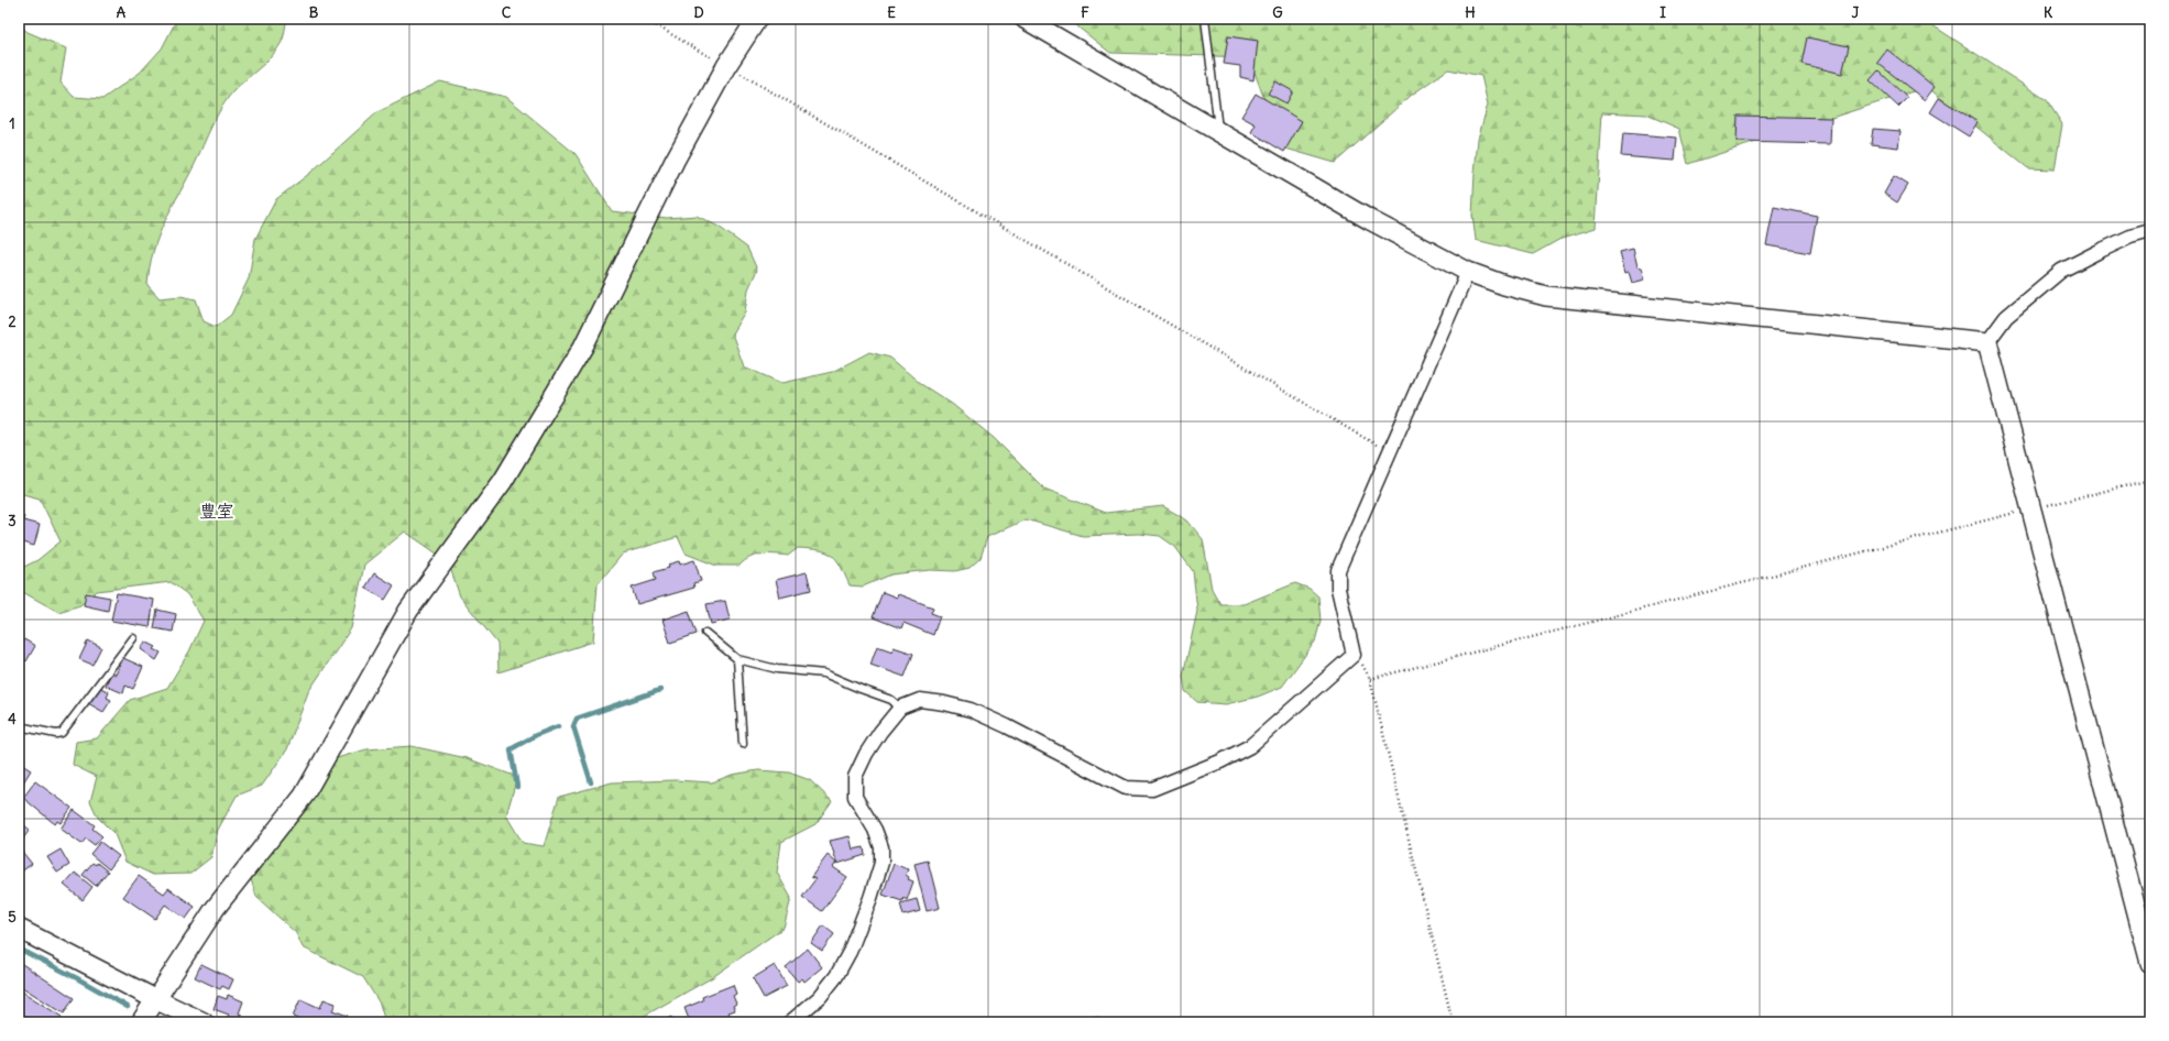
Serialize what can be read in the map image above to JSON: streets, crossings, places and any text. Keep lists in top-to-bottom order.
{
  "districts": ["豊室"],
  "grid": {
    "columns": [
      "A",
      "B",
      "C",
      "D",
      "E",
      "F",
      "G",
      "H",
      "I",
      "J",
      "K"
    ],
    "rows": [
      "1",
      "2",
      "3",
      "4",
      "5"
    ]
  }
}
